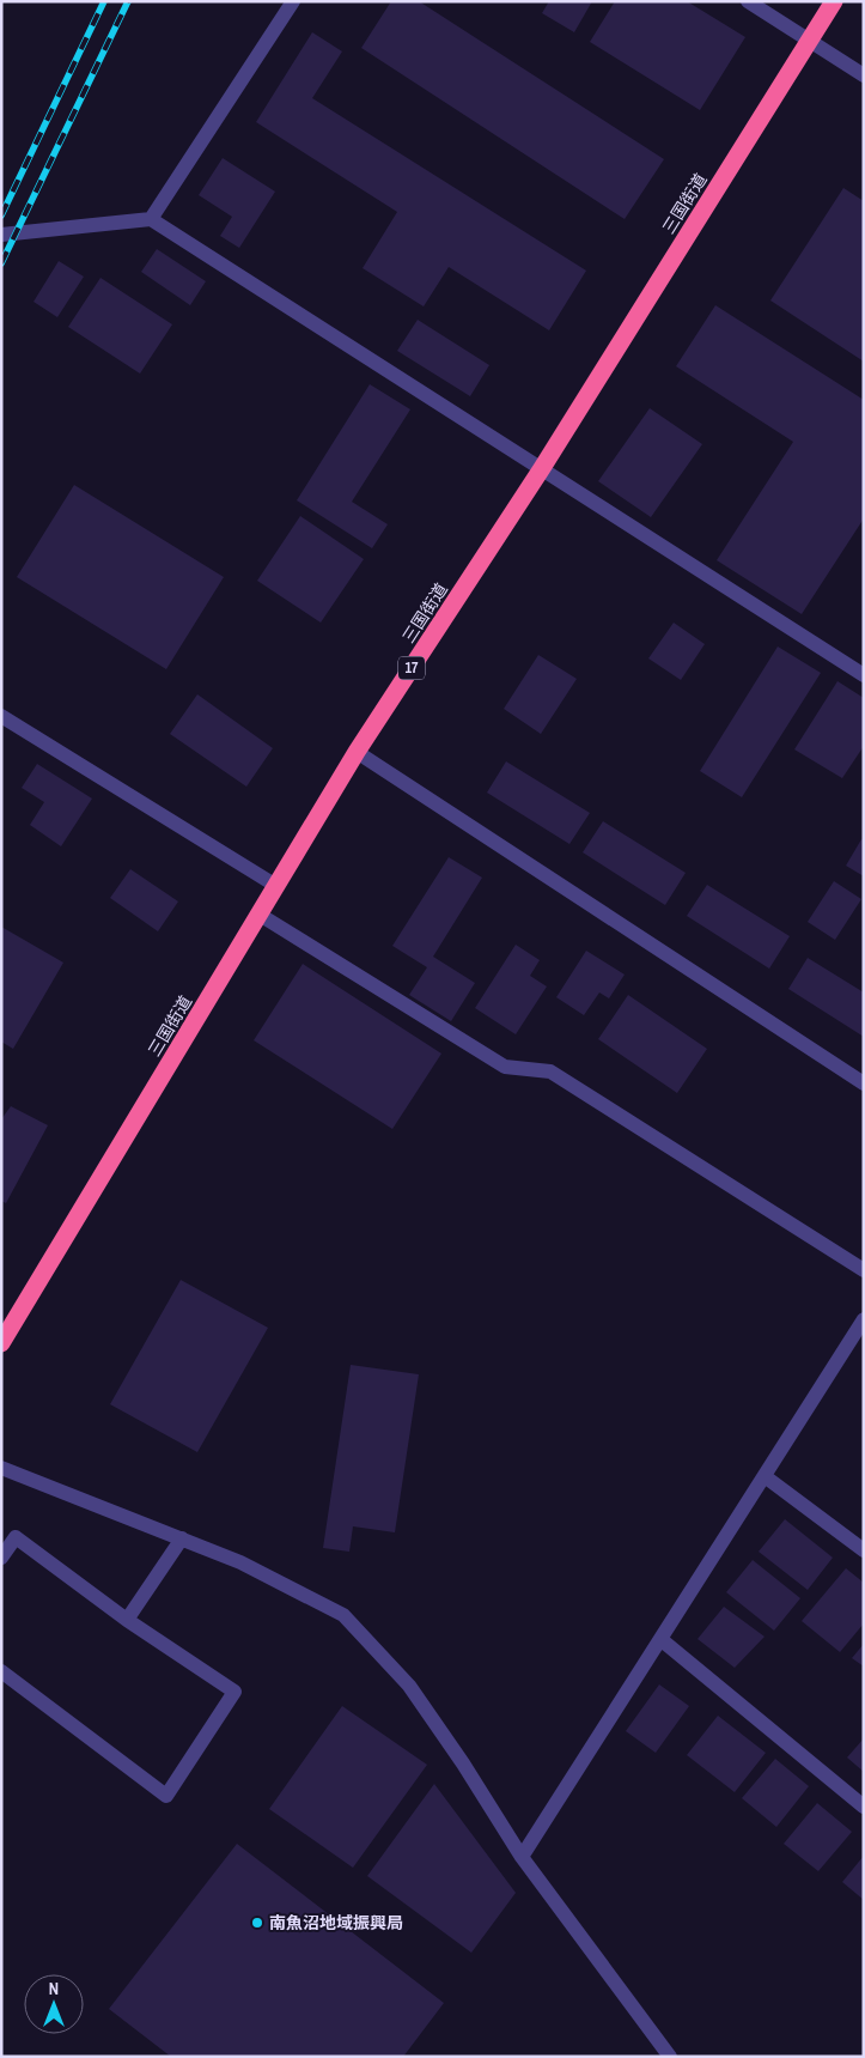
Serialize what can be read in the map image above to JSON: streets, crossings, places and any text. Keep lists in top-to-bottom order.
{
  "streets": {
    "highway": ["三国街道", "17"]
  },
  "places": ["南魚沼地域振興局"],
  "north": "top"
}
